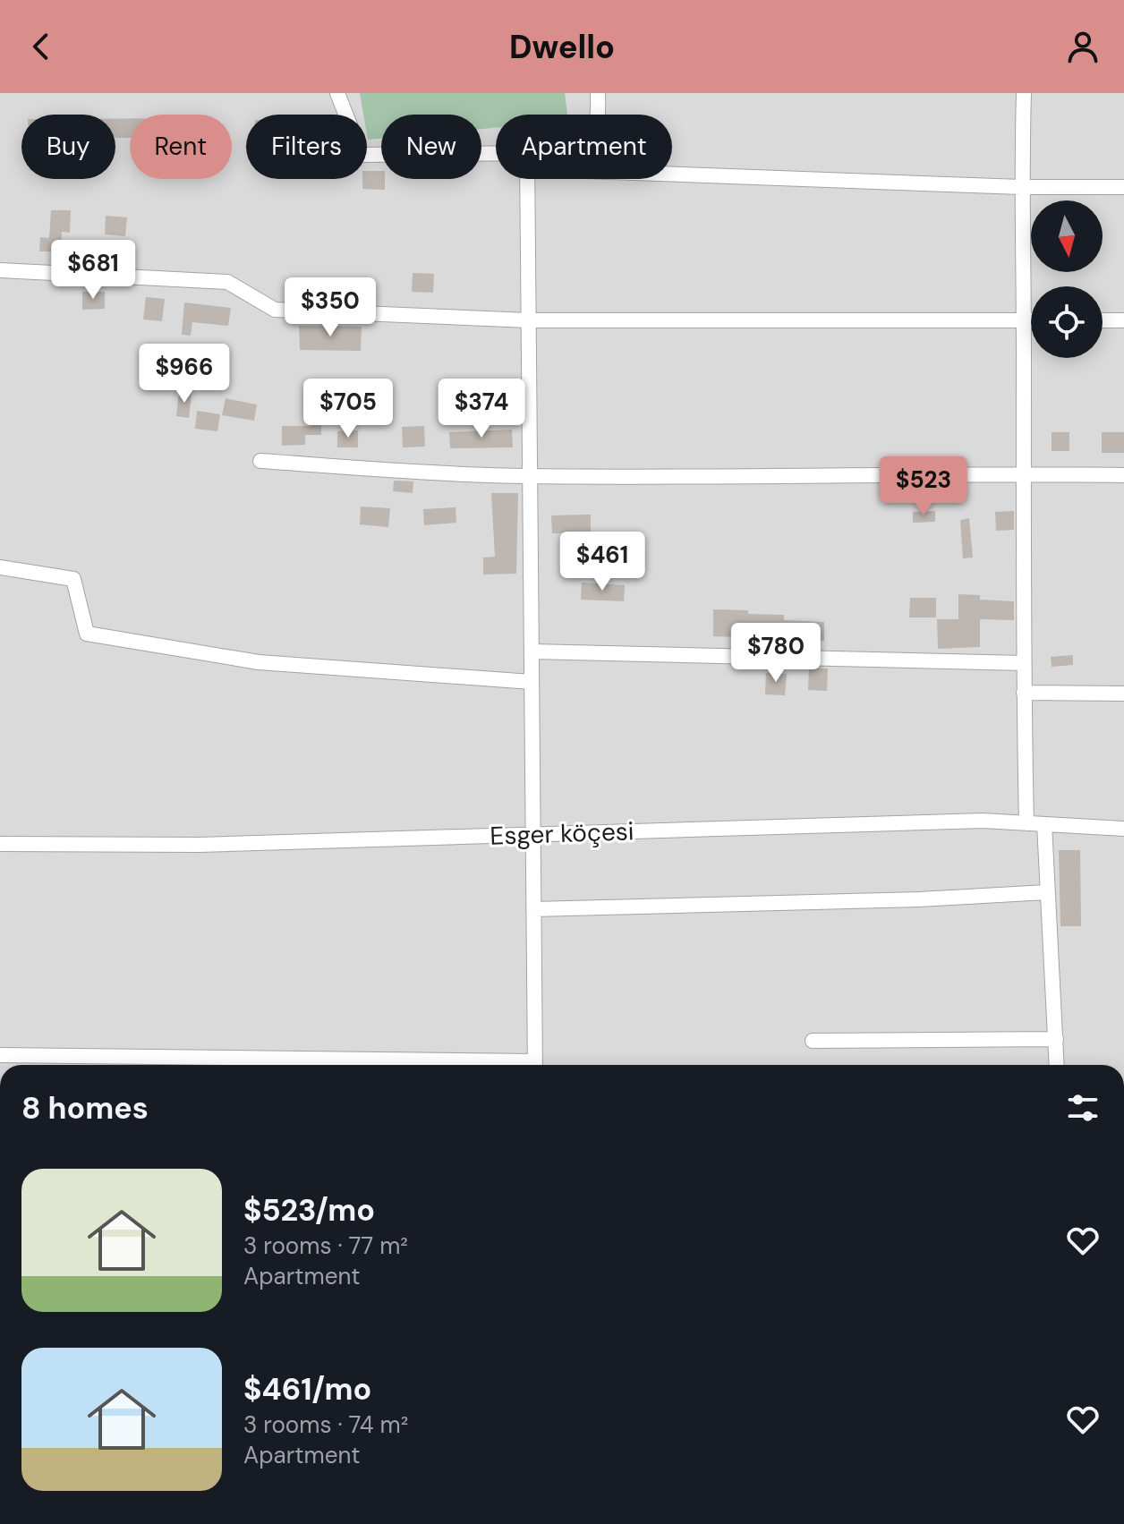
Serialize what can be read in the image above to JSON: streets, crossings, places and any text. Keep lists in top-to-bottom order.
{
  "streets": {
    "street": ["Esger köçesi"]
  },
  "north": "bottom",
  "page": {
    "header": "Dwello",
    "chip": [
      "Buy",
      "Rent",
      "Filters",
      "New",
      "Apartment"
    ],
    "price": [
      "$681",
      "$350",
      "$966",
      "$705",
      "$374",
      "$523",
      "$461",
      "$780"
    ],
    "heading": "8 homes",
    "list": [
      {
        "name": "$523/mo",
        "note": "3 rooms · 77 m² · Apartment"
      },
      {
        "name": "$461/mo",
        "note": "3 rooms · 74 m² · Apartment"
      }
    ]
  }
}
